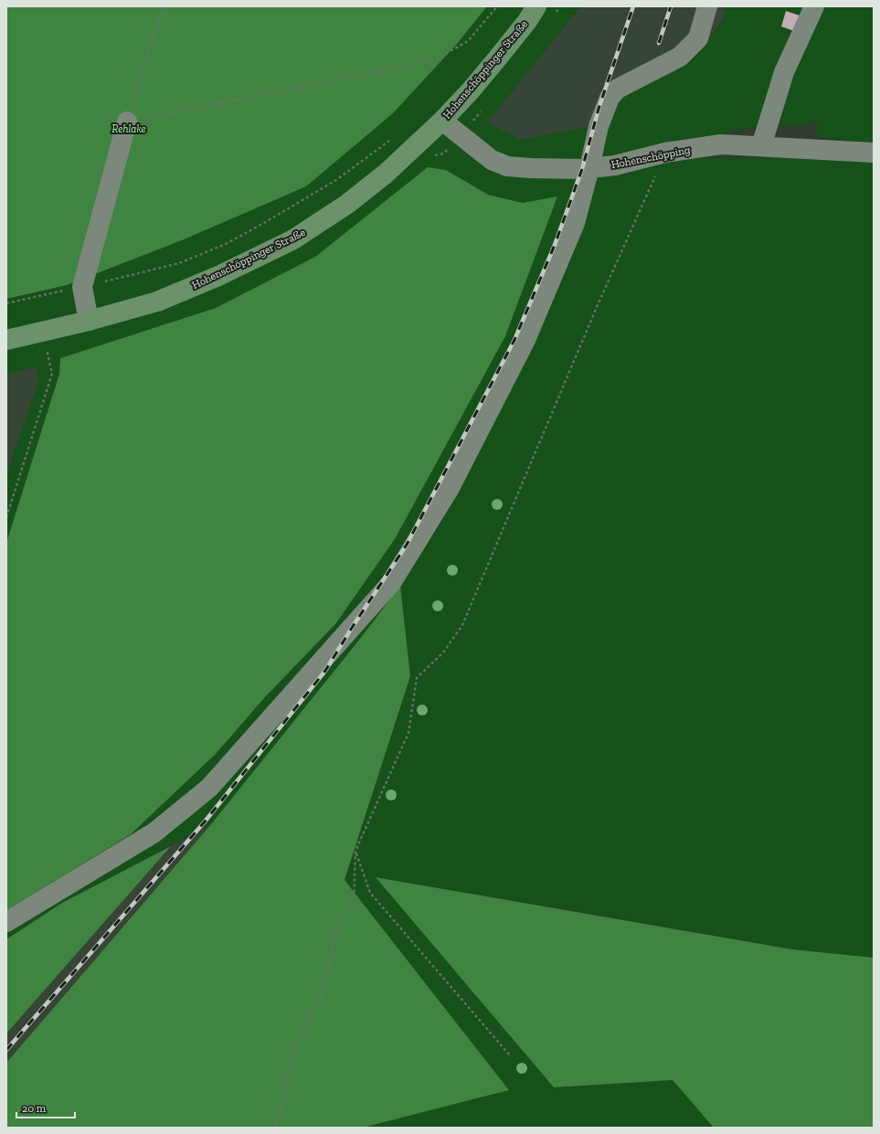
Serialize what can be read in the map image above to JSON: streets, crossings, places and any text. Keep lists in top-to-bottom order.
{
  "streets": {
    "main road": ["Hohenschöppinger Straße"],
    "street": ["Hohenschöpping"]
  },
  "crossings": [
    ["Hohenschöppinger Straße", "Hohenschöpping"]
  ],
  "parks": ["Rehlake"],
  "scale_bar": "20 m"
}
